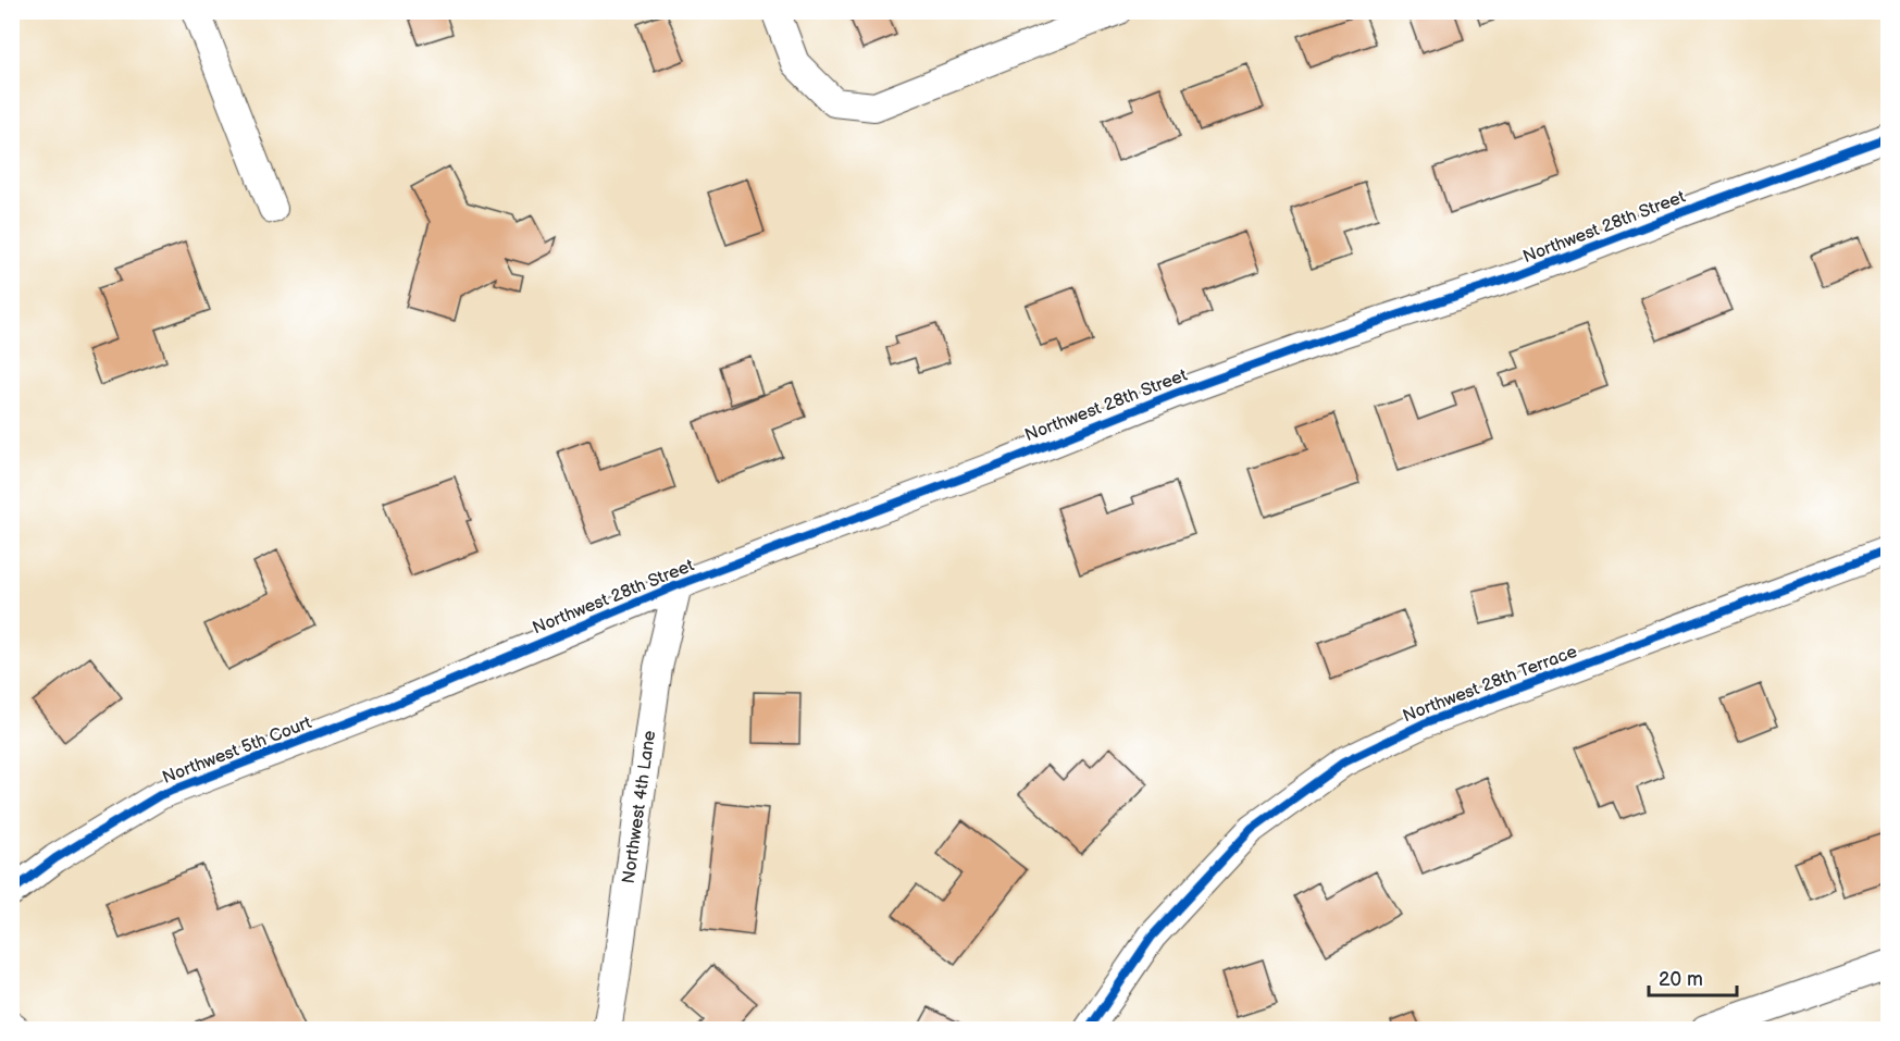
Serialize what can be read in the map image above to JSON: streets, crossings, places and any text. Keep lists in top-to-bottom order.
{
  "streets": {
    "street": [
      "Northwest 28th Street",
      "Northwest 28th Terrace",
      "Northwest 5th Court",
      "Northwest 4th Lane"
    ]
  },
  "crossings": [
    ["Northwest 28th Street", "Northwest 5th Court"],
    ["Northwest 28th Street", "Northwest 4th Lane"]
  ],
  "scale_bar": "20 m"
}
